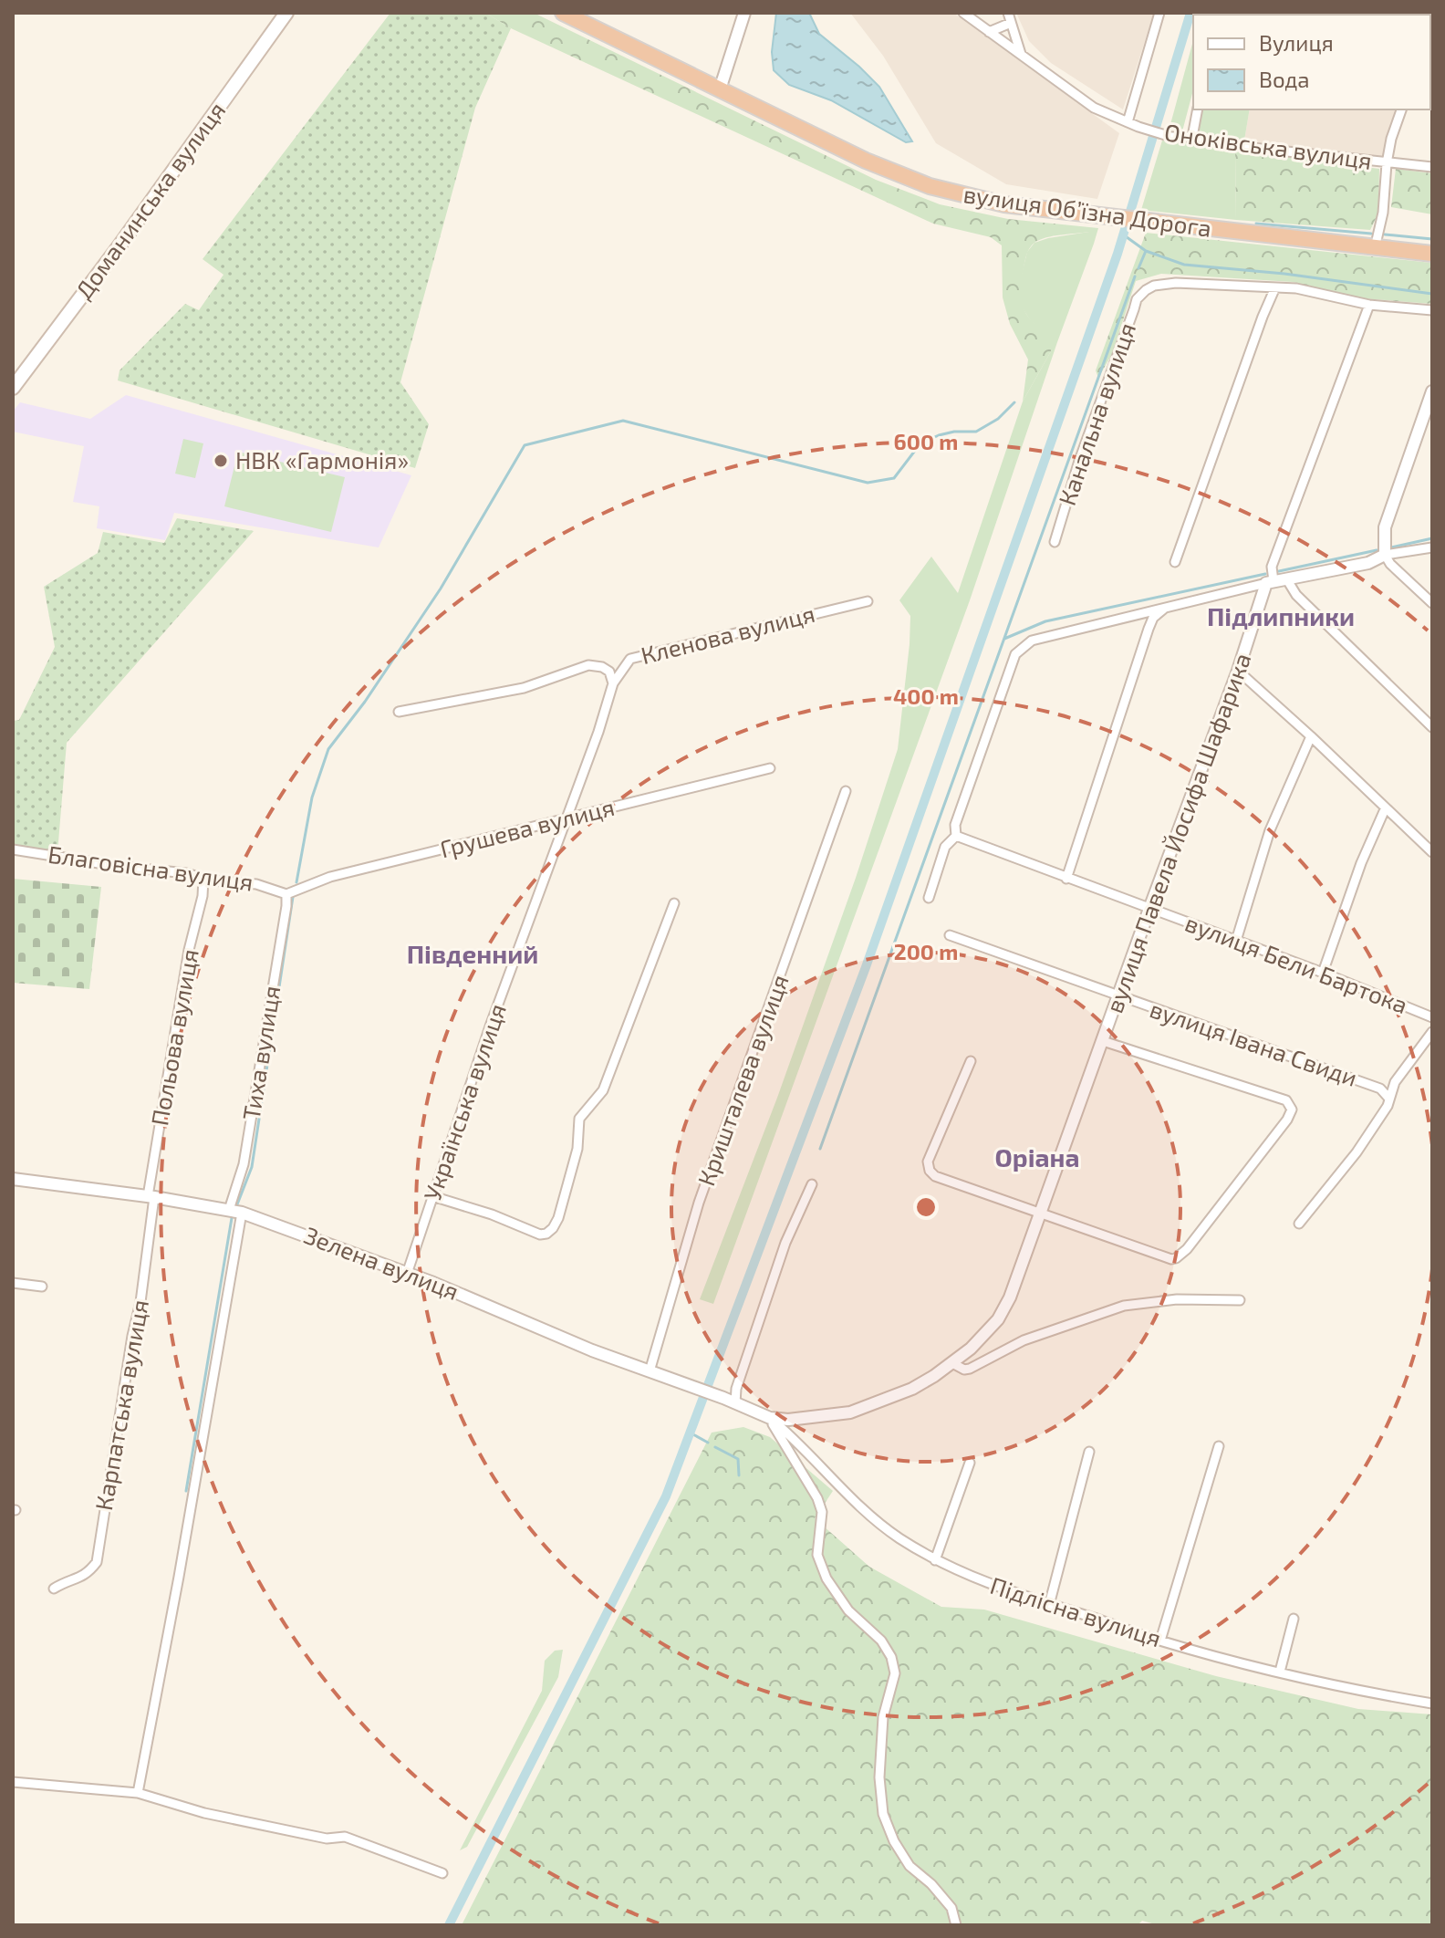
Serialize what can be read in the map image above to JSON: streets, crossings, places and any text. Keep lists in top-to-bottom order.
{
  "streets": {
    "highway": ["вулиця Обʼїзна Дорога"],
    "main road": ["Доманинська вулиця"],
    "street": [
      "Оноківська вулиця",
      "Канальна вулиця",
      "Кленова вулиця",
      "Грушева вулиця",
      "вулиця Павела Йосифа Шафарика",
      "Благовісна вулиця",
      "вулиця Бели Бартока",
      "Польова вулиця",
      "вулиця Івана Свиди",
      "Тиха вулиця",
      "Кришталева вулиця",
      "Українська вулиця",
      "Зелена вулиця",
      "Карпатська вулиця",
      "Підлісна вулиця"
    ]
  },
  "crossings": [
    ["Кленова вулиця", "Українська вулиця"],
    ["Грушева вулиця", "Благовісна вулиця"],
    ["Грушева вулиця", "Тиха вулиця"],
    ["Грушева вулиця", "Українська вулиця"],
    ["вулиця Павела Йосифа Шафарика", "вулиця Бели Бартока"],
    ["вулиця Павела Йосифа Шафарика", "вулиця Івана Свиди"],
    ["вулиця Павела Йосифа Шафарика", "Зелена вулиця"],
    ["вулиця Павела Йосифа Шафарика", "Підлісна вулиця"],
    ["Благовісна вулиця", "Польова вулиця"],
    ["Благовісна вулиця", "Тиха вулиця"],
    ["Польова вулиця", "Зелена вулиця"],
    ["Польова вулиця", "Карпатська вулиця"],
    ["Тиха вулиця", "Зелена вулиця"],
    ["Кришталева вулиця", "Зелена вулиця"],
    ["Українська вулиця", "Зелена вулиця"],
    ["Зелена вулиця", "Карпатська вулиця"],
    ["Зелена вулиця", "Підлісна вулиця"]
  ],
  "districts": ["Підлипники", "Південний", "Оріана"],
  "places": ["НВК «Гармонія»"],
  "legend": ["Вулиця", "Вода"],
  "rings": ["600 m", "400 m", "200 m"]
}
